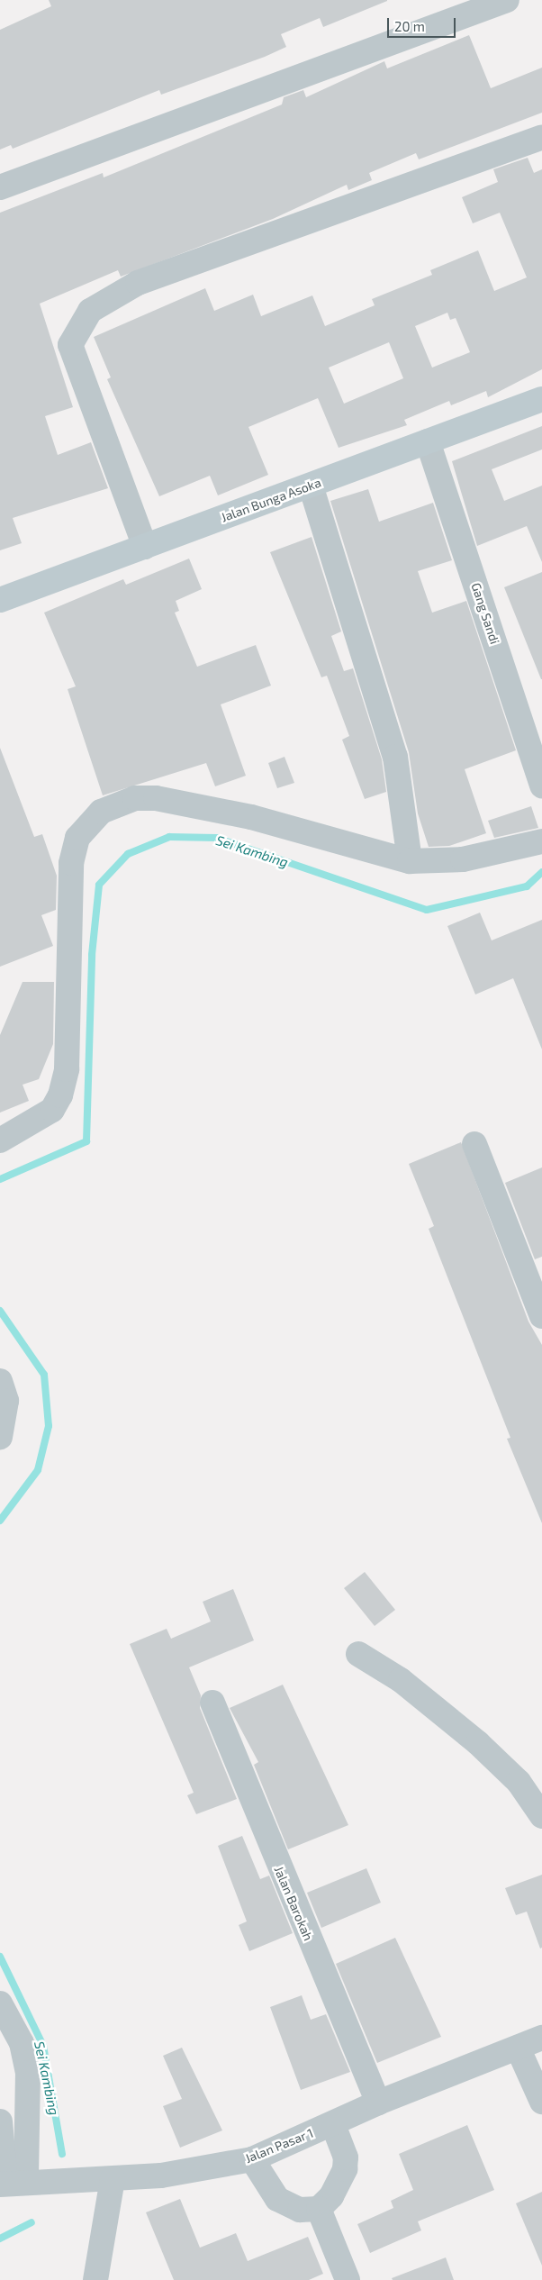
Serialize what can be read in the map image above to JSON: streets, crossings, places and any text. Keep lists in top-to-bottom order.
{
  "streets": {
    "street": [
      "Jalan Bunga Asoka",
      "Gang Sandi",
      "Jalan Barokah",
      "Jalan Pasar 1"
    ]
  },
  "crossings": [
    ["Jalan Bunga Asoka", "Gang Sandi"],
    ["Jalan Barokah", "Jalan Pasar 1"]
  ],
  "water": ["Sei Kambing"],
  "scale_bar": "20 m"
}
